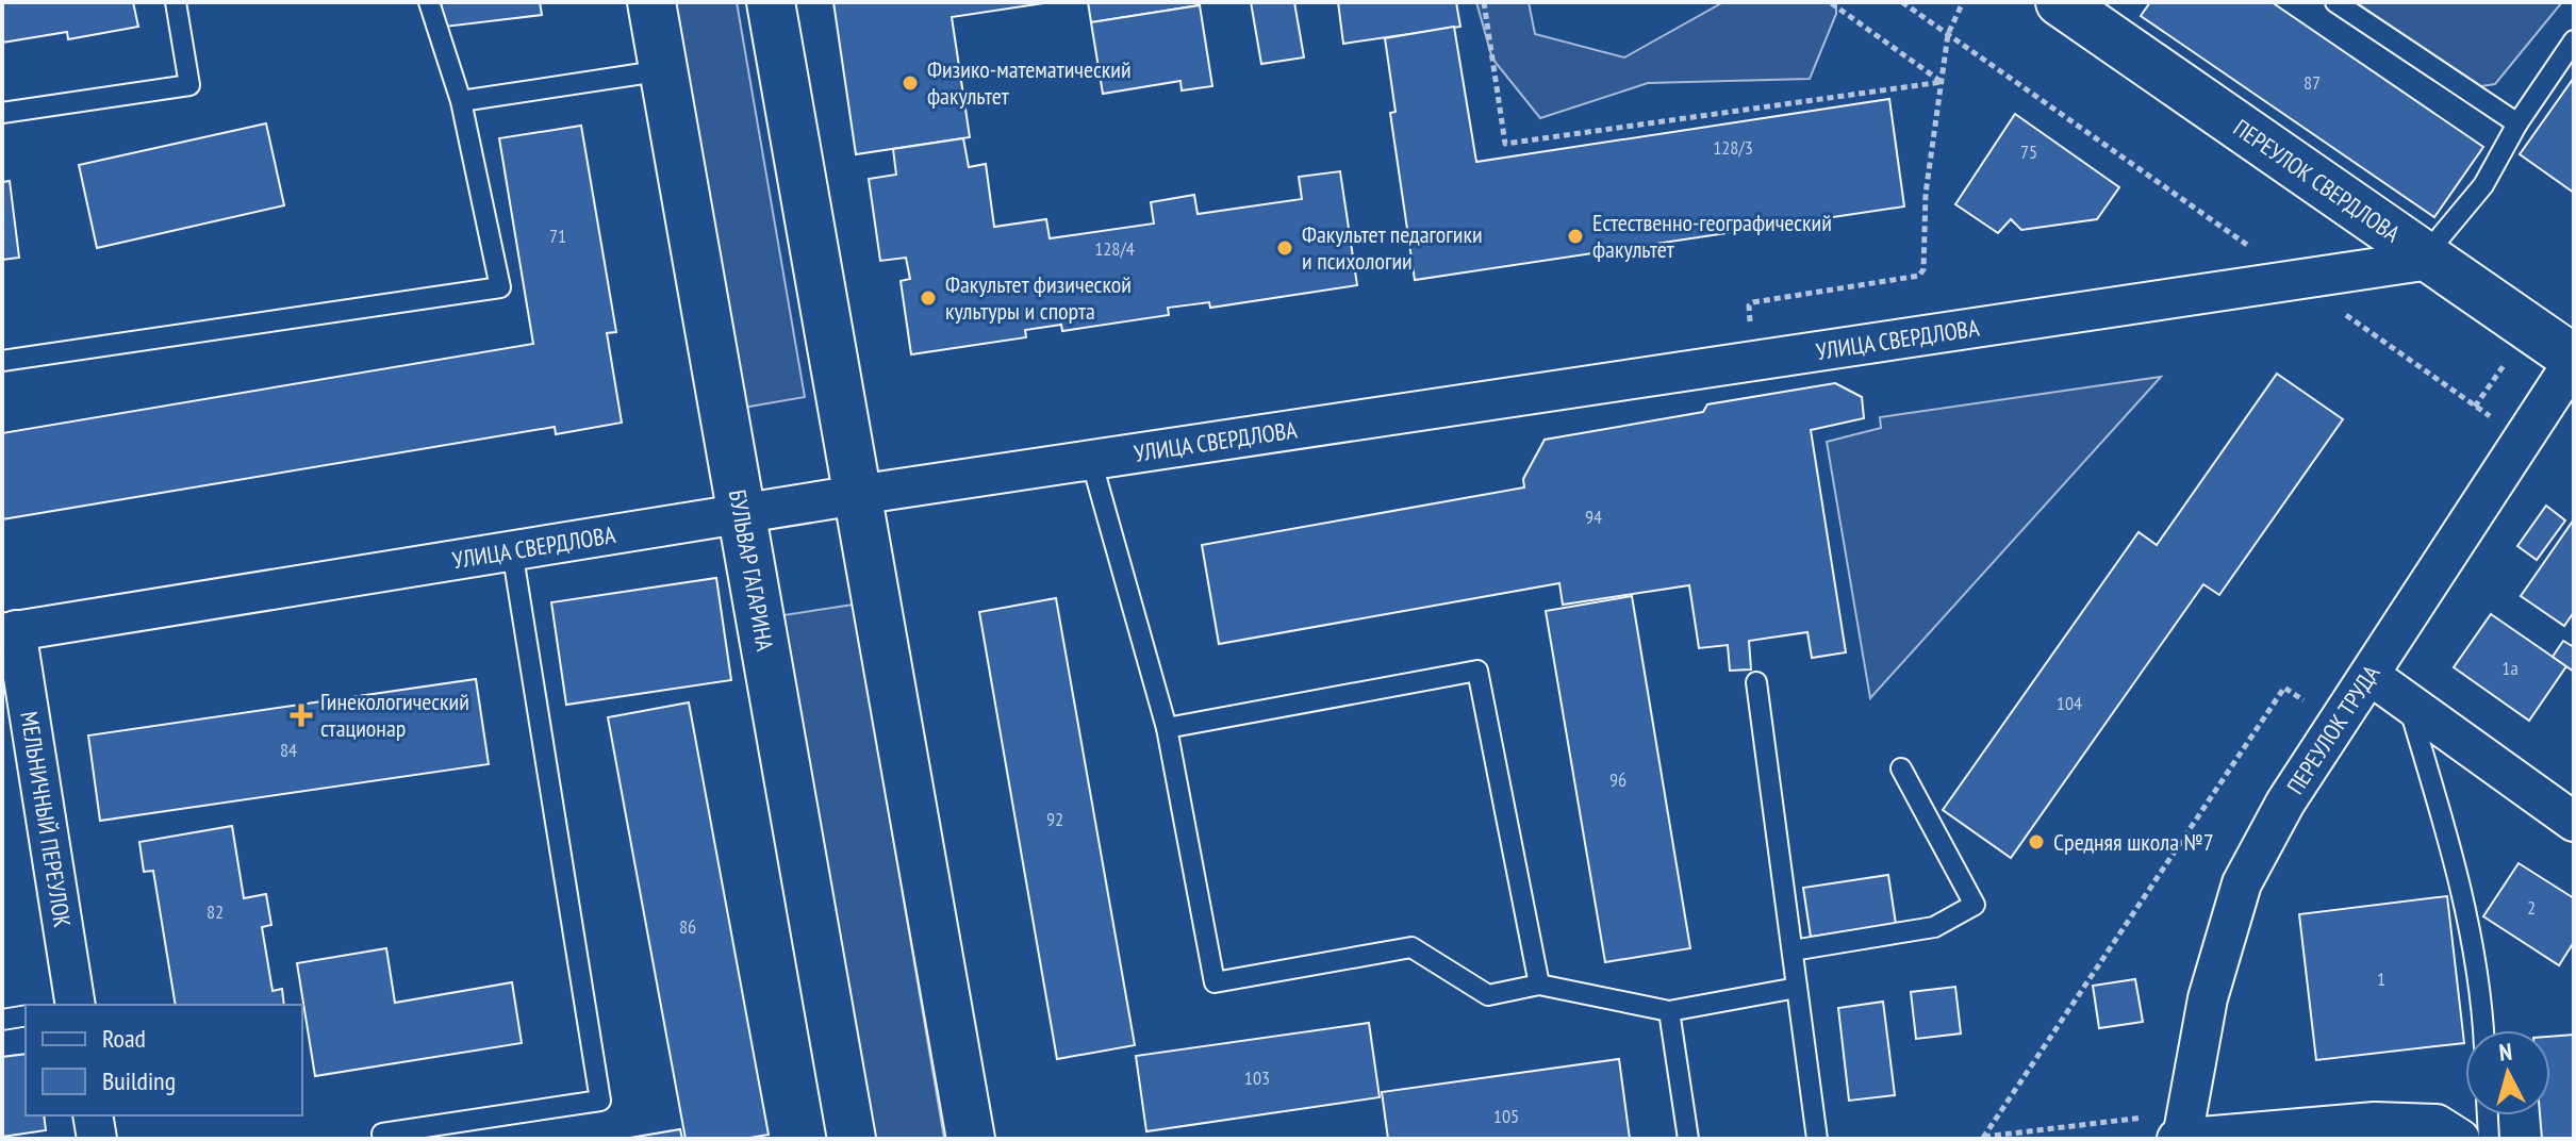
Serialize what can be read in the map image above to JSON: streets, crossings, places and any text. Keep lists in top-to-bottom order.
{
  "streets": {
    "street": [
      "ПЕРЕУЛОК СВЕРДЛОВА",
      "УЛИЦА СВЕРДЛОВА",
      "БУЛЬВАР ГАГАРИНА",
      "ПЕРЕУЛОК ТРУДА",
      "МЕЛЬНИЧНЫЙ ПЕРЕУЛОК"
    ]
  },
  "crossings": [
    ["ПЕРЕУЛОК СВЕРДЛОВА", "УЛИЦА СВЕРДЛОВА"],
    ["ПЕРЕУЛОК СВЕРДЛОВА", "ПЕРЕУЛОК ТРУДА"],
    ["УЛИЦА СВЕРДЛОВА", "БУЛЬВАР ГАГАРИНА"],
    ["УЛИЦА СВЕРДЛОВА", "МЕЛЬНИЧНЫЙ ПЕРЕУЛОК"]
  ],
  "places": {
    "other": [
      "Физико-математический факультет",
      "Естественно-географический факультет",
      "Факультет педагогики и психологии",
      "Факультет физической культуры и спорта",
      "Средняя школа №7"
    ],
    "health": ["Гинекологический стационар"]
  },
  "house_numbers": [
    "87",
    "128/3",
    "75",
    "71",
    "128/4",
    "94",
    "1а",
    "104",
    "84",
    "96",
    "92",
    "2",
    "82",
    "86",
    "1",
    "103",
    "105"
  ],
  "legend": ["Road", "Building"],
  "north": "top"
}
